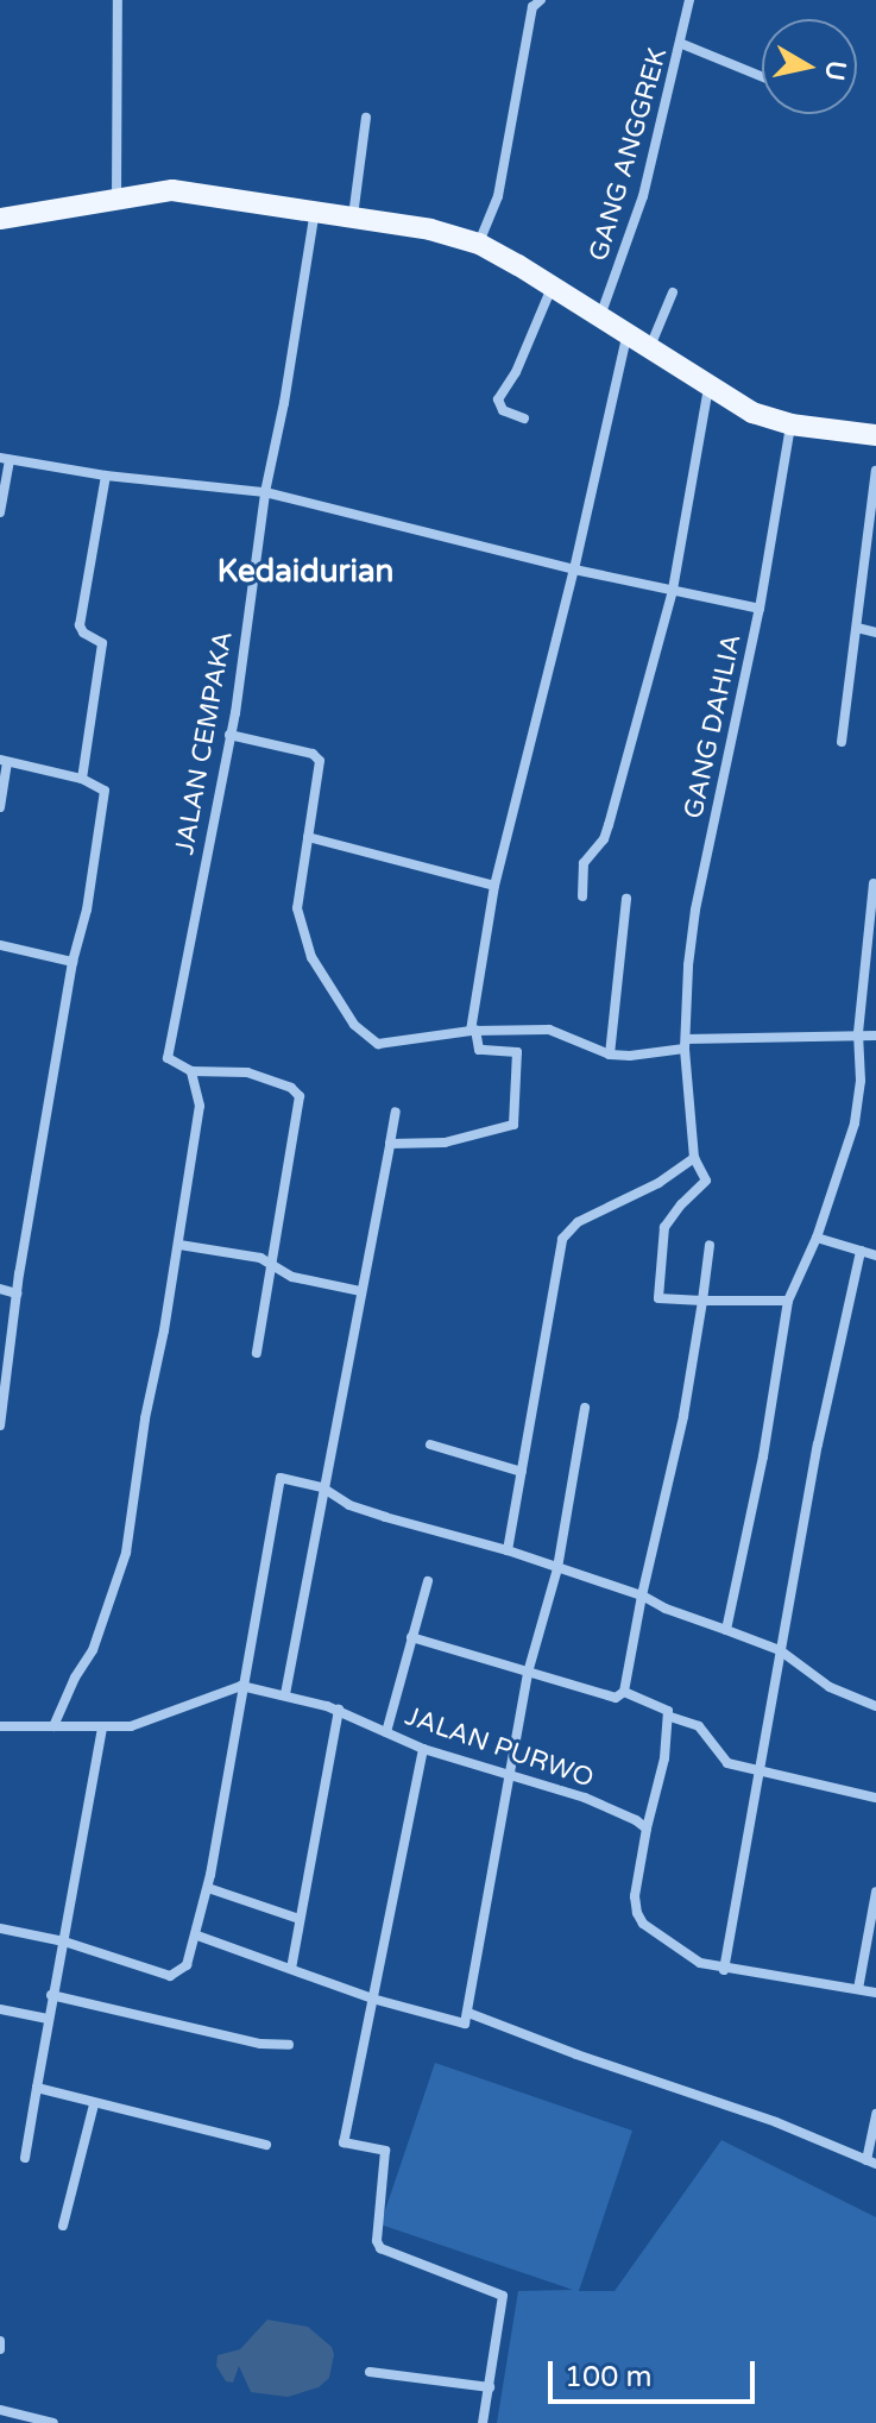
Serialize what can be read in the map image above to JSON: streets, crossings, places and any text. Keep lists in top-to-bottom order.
{
  "streets": {
    "street": [
      "GANG ANGGREK",
      "GANG DAHLIA",
      "JALAN CEMPAKA",
      "JALAN PURWO"
    ]
  },
  "districts": ["Kedaidurian"],
  "scale_bar": "100 m",
  "north": "right"
}
